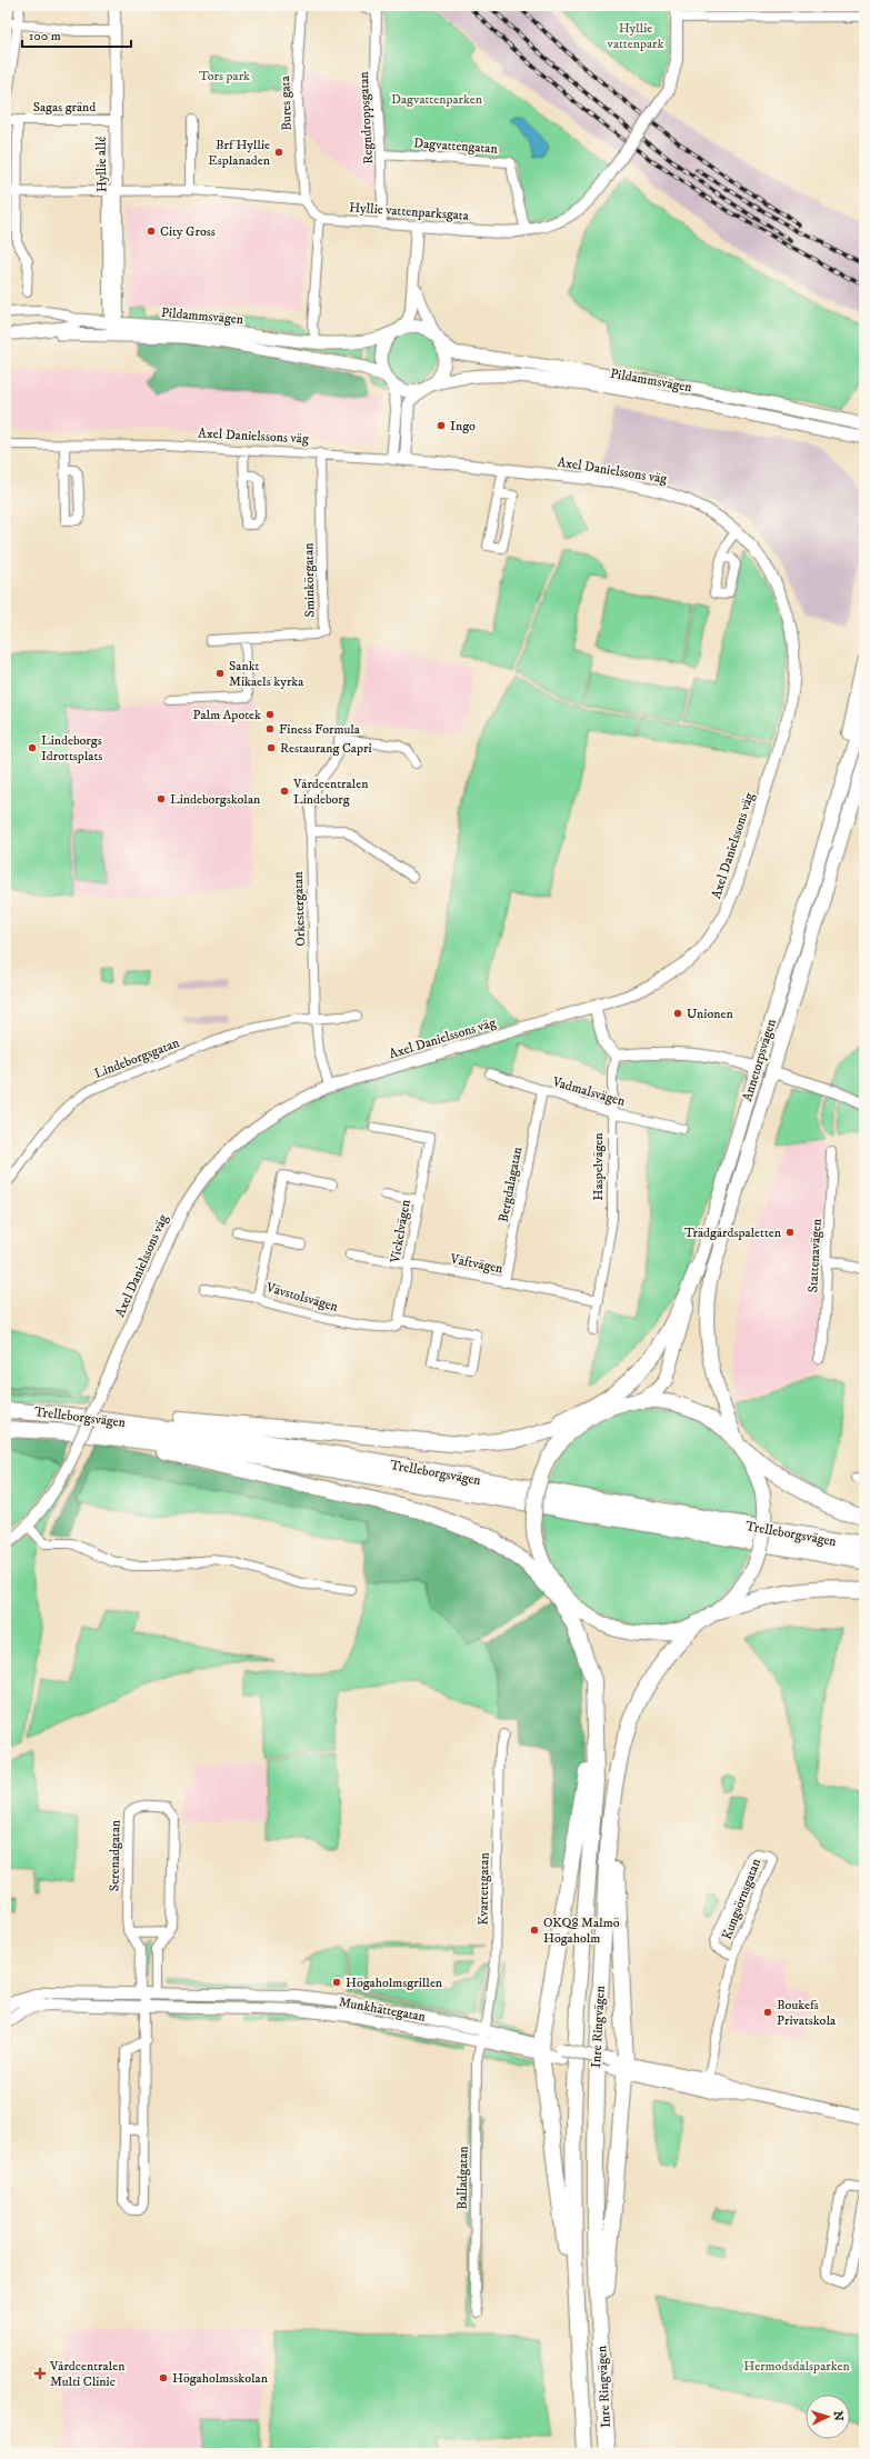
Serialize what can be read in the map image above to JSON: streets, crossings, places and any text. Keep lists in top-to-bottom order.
{
  "streets": {
    "highway": ["Trelleborgsvägen", "Inre Ringvägen"],
    "main road": ["Pildammsvägen", "Annetorpsvägen"],
    "street": [
      "Bures gata",
      "Sagas gränd",
      "Regndroppsgatan",
      "Dagvattengatan",
      "Hyllie allé",
      "Hyllie vattenparksgata",
      "Axel Danielssons väg",
      "Sminkörgatan",
      "Orkestergatan",
      "Lindeborgsgatan",
      "Vadmalsvägen",
      "Haspelvägen",
      "Bergdalagatan",
      "Vickelvägen",
      "Stattenavägen",
      "Väftvägen",
      "Vävstolsvägen",
      "Serenadgatan",
      "Kvartettgatan",
      "Kungsörnsgatan",
      "Munkhättegatan",
      "Balladgatan"
    ]
  },
  "crossings": [
    ["Sagas gränd", "Hyllie allé"],
    ["Regndroppsgatan", "Dagvattengatan"],
    ["Regndroppsgatan", "Hyllie vattenparksgata"],
    ["Dagvattengatan", "Hyllie vattenparksgata"],
    ["Hyllie allé", "Pildammsvägen"],
    ["Axel Danielssons väg", "Sminkörgatan"],
    ["Axel Danielssons väg", "Orkestergatan"],
    ["Orkestergatan", "Lindeborgsgatan"],
    ["Vadmalsvägen", "Haspelvägen"],
    ["Vadmalsvägen", "Bergdalagatan"],
    ["Haspelvägen", "Väftvägen"],
    ["Bergdalagatan", "Väftvägen"],
    ["Vickelvägen", "Väftvägen"],
    ["Vickelvägen", "Vävstolsvägen"],
    ["Kvartettgatan", "Munkhättegatan"],
    ["Kvartettgatan", "Balladgatan"],
    ["Munkhättegatan", "Balladgatan"]
  ],
  "parks": [
    "Hyllie vattenpark",
    "Tors park",
    "Dagvattenparken",
    "Hermodsdalsparken"
  ],
  "places": {
    "other": [
      "Brf Hyllie Esplanaden",
      "City Gross",
      "Ingo",
      "Sankt Mikaels kyrka",
      "Palm Apotek",
      "Finess Formula",
      "Lindeborgs Idrottsplats",
      "Restaurang Capri",
      "Vårdcentralen Lindeborg",
      "Lindeborgskolan",
      "Unionen",
      "Trädgårdspaletten",
      "OKQ8 Malmö Högaholm",
      "Högaholmsgrillen",
      "Boukefs Privatskola",
      "Högaholmsskolan"
    ],
    "health": ["Vårdcentralen Multi Clinic"]
  },
  "scale_bar": "100 m",
  "north": "right"
}
